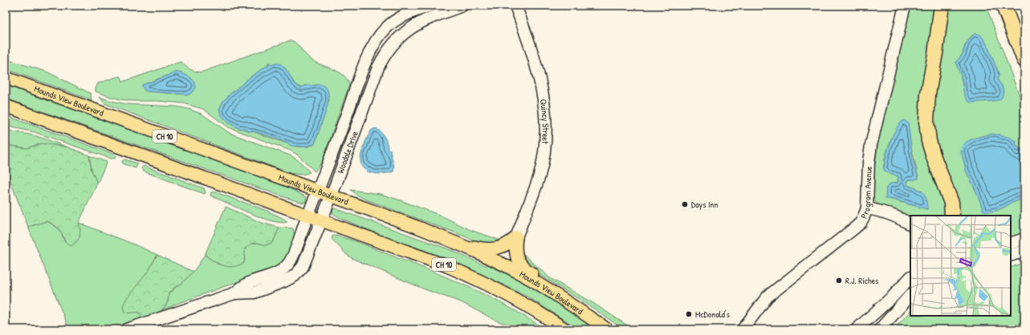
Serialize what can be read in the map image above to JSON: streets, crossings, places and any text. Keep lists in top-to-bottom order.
{
  "streets": {
    "main road": ["Mounds View Boulevard", "CH 10"],
    "street": ["Quincy Street", "Woodale Drive", "Program Avenue"]
  },
  "crossings": [
    ["Mounds View Boulevard", "Woodale Drive"],
    ["CH 10", "Woodale Drive"]
  ],
  "places": ["Days Inn", "R.J. Riches", "McDonald's"]
}
